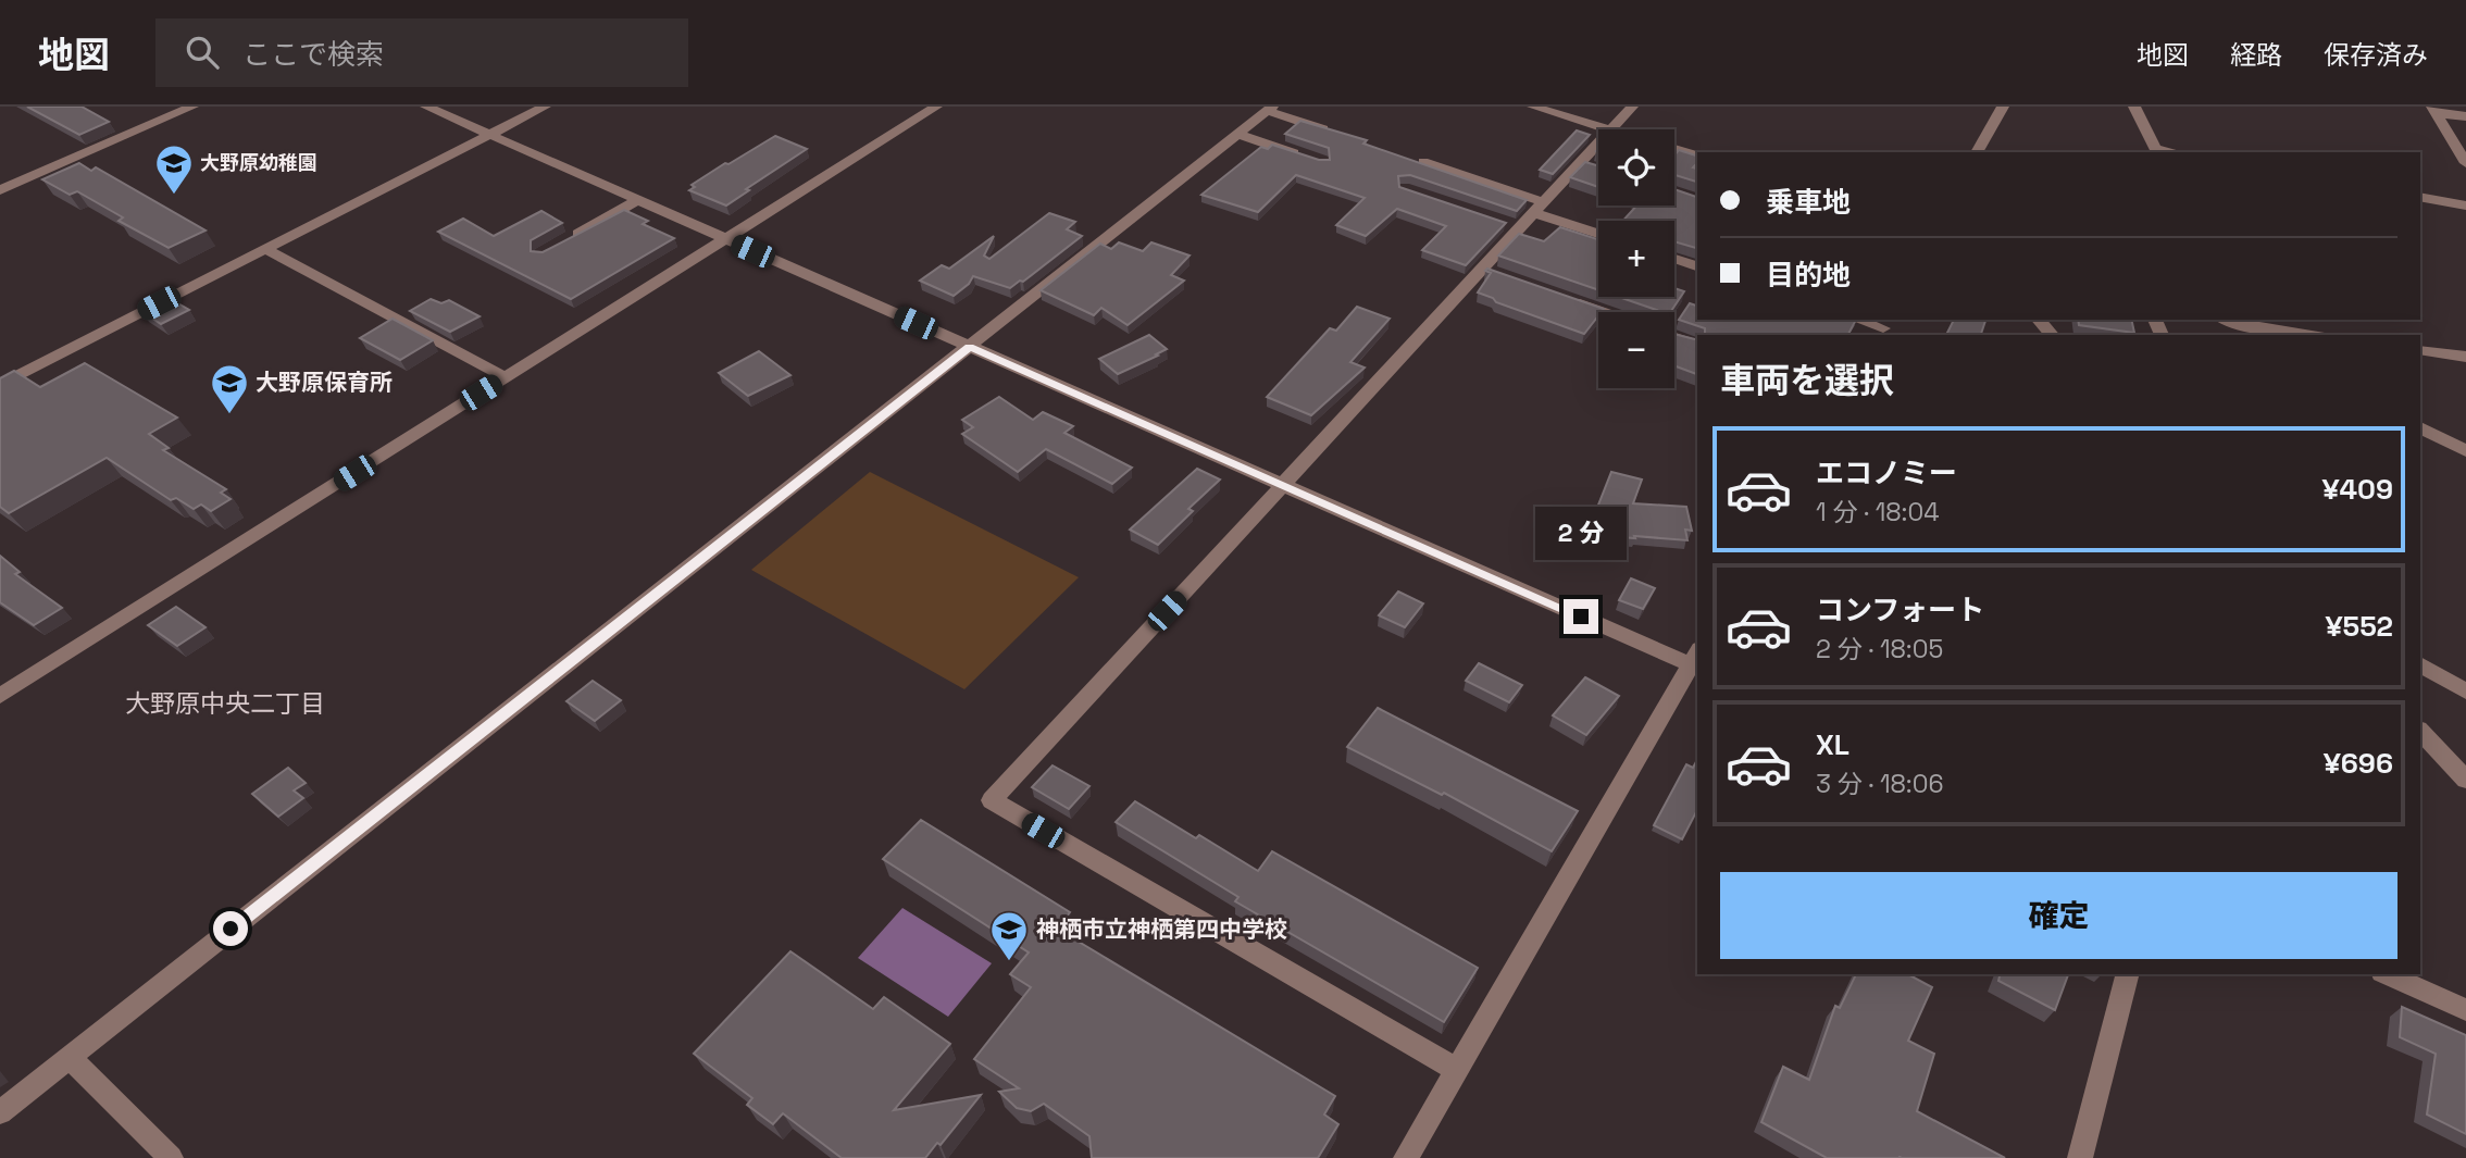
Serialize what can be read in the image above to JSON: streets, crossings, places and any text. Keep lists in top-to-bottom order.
{
  "districts": ["大野原中央二丁目"],
  "places": {
    "school or university": ["大野原幼稚園", "大野原保育所", "神栖市立神栖第四中学校"]
  },
  "page": {
    "header": "地図",
    "search": "ここで検索",
    "nav": ["地図", "経路", "保存済み"],
    "map_buttons": ["+", "−"],
    "banner": ["乗車地", "目的地"],
    "heading": "車両を選択",
    "list": [
      {
        "name": "エコノミー",
        "note": "1 分 · 18:04",
        "value": "¥409"
      },
      {
        "name": "コンフォート",
        "note": "2 分 · 18:05",
        "value": "¥552"
      },
      {
        "name": "XL",
        "note": "3 分 · 18:06",
        "value": "¥696"
      }
    ],
    "bubble": "2 分",
    "buttons": "確定"
  }
}
